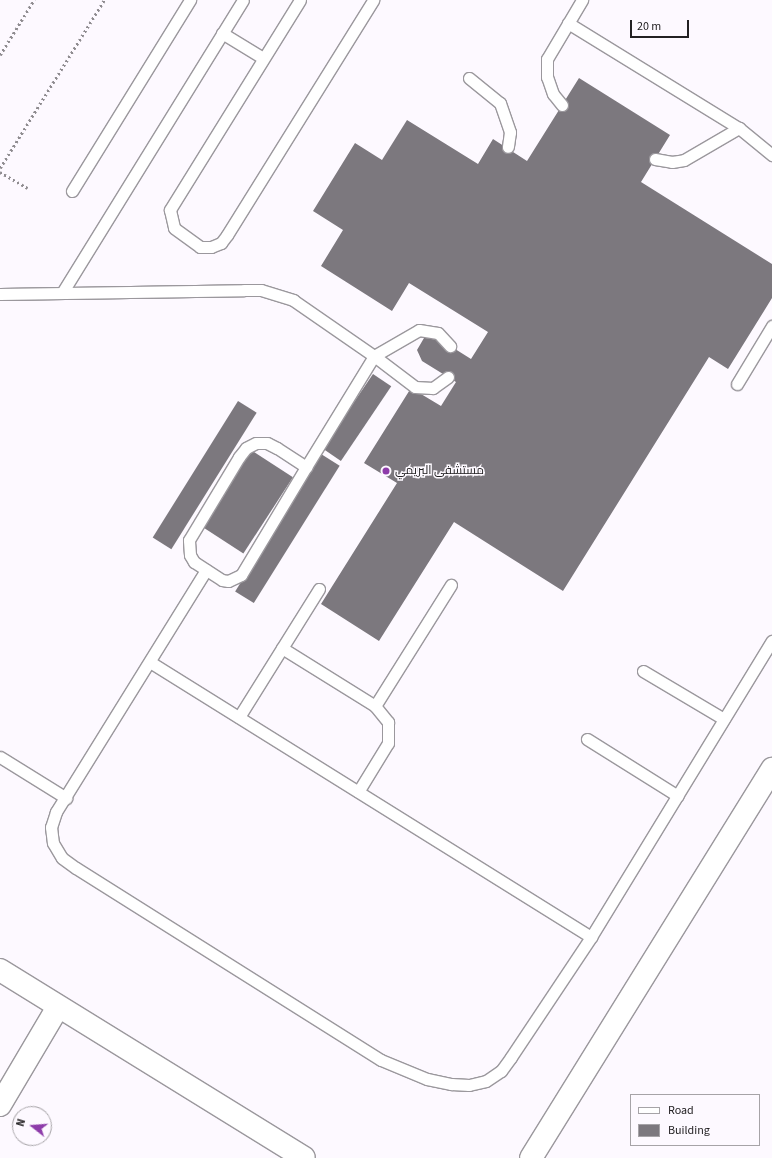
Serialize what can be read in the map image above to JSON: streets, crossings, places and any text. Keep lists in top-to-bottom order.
{
  "places": ["مستشفى البريمي"],
  "legend": ["Road", "Building"],
  "scale_bar": "20 m",
  "north": "left"
}
